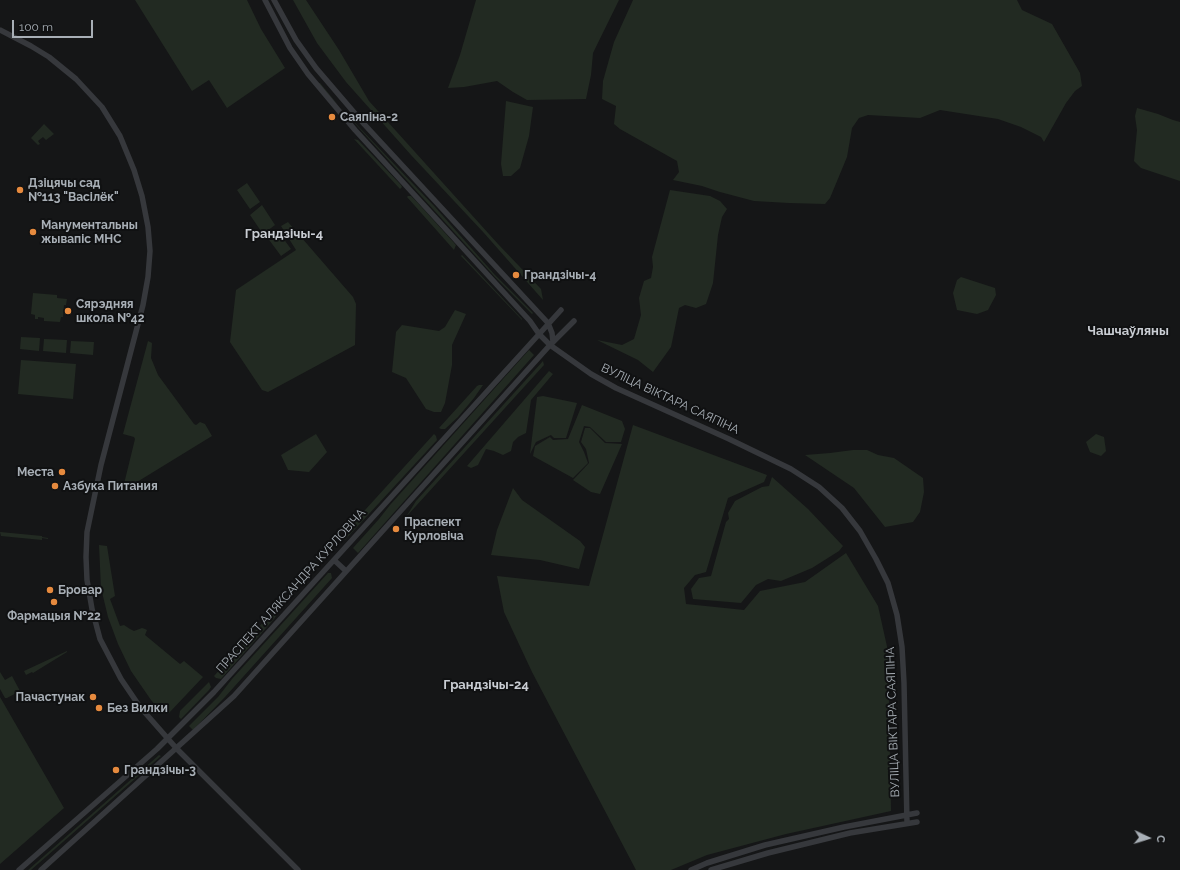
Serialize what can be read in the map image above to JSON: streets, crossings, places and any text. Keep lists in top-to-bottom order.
{
  "streets": {
    "street": ["ВУЛІЦА ВІКТАРА САЯПІНА", "ПРАСПЕКТ АЛЯКСАНДРА КУРЛОВІЧА"]
  },
  "crossings": [
    ["ВУЛІЦА ВІКТАРА САЯПІНА", "ПРАСПЕКТ АЛЯКСАНДРА КУРЛОВІЧА"]
  ],
  "districts": ["Грандзічы-4", "Чашчаўляны", "Грандзічы-24"],
  "places": [
    "Саяпіна-2",
    "Дзіцячы сад №113 \"Васілёк\"",
    "Манументальны жывапіс МНС",
    "Грандзічы-4",
    "Сярэдняя школа №42",
    "Места",
    "Азбука Питания",
    "Праспект Курловіча",
    "Бровар",
    "Фармацыя №22",
    "Пачастунак",
    "Без Вилки",
    "Грандзічы-3"
  ],
  "scale_bar": "100 m",
  "north": "right"
}
